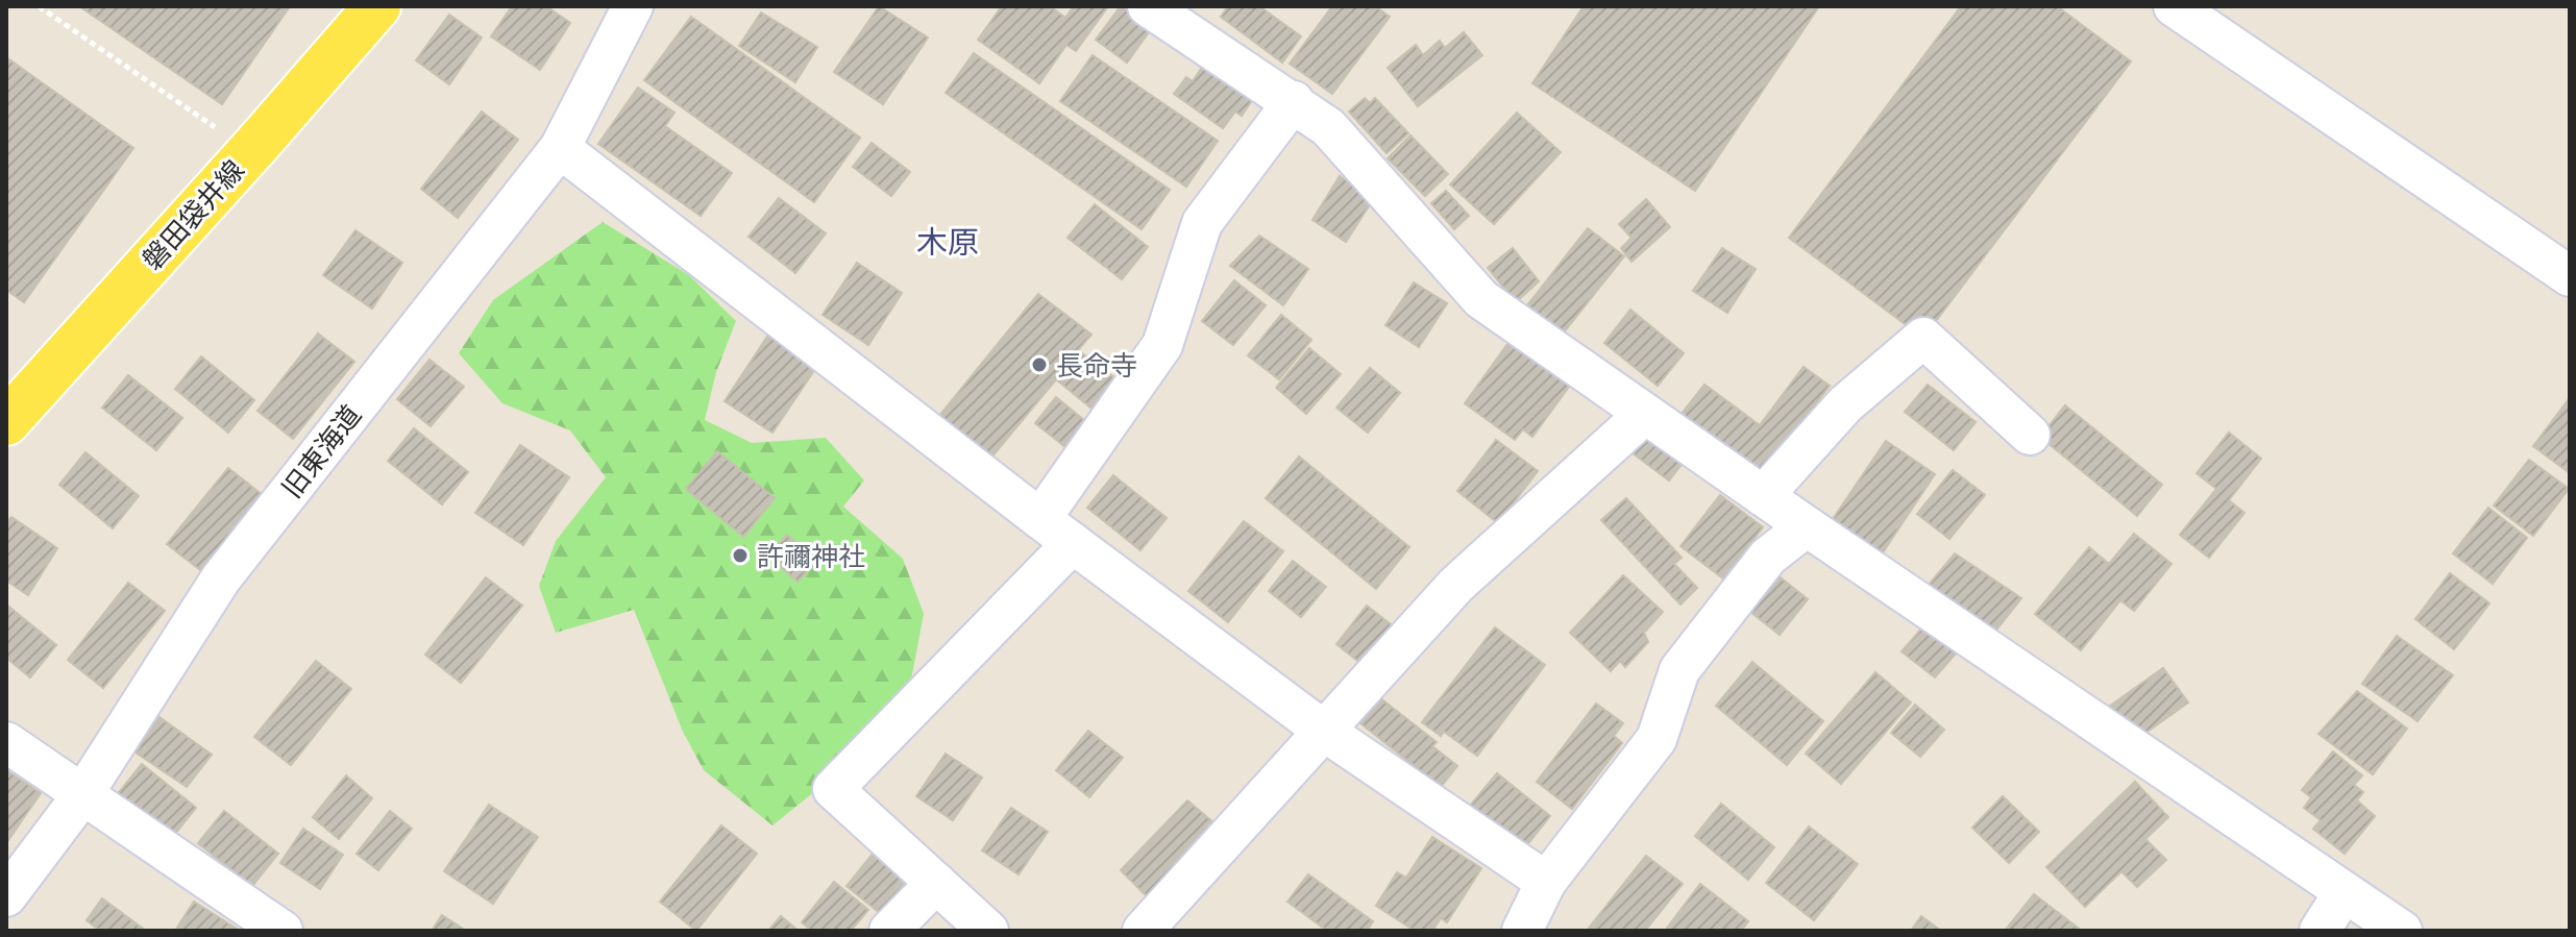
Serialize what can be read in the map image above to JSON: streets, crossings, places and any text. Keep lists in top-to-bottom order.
{
  "streets": {
    "main road": ["磐田袋井線"],
    "street": ["旧東海道"]
  },
  "districts": ["木原"],
  "places": ["長命寺", "許禰神社"]
}
